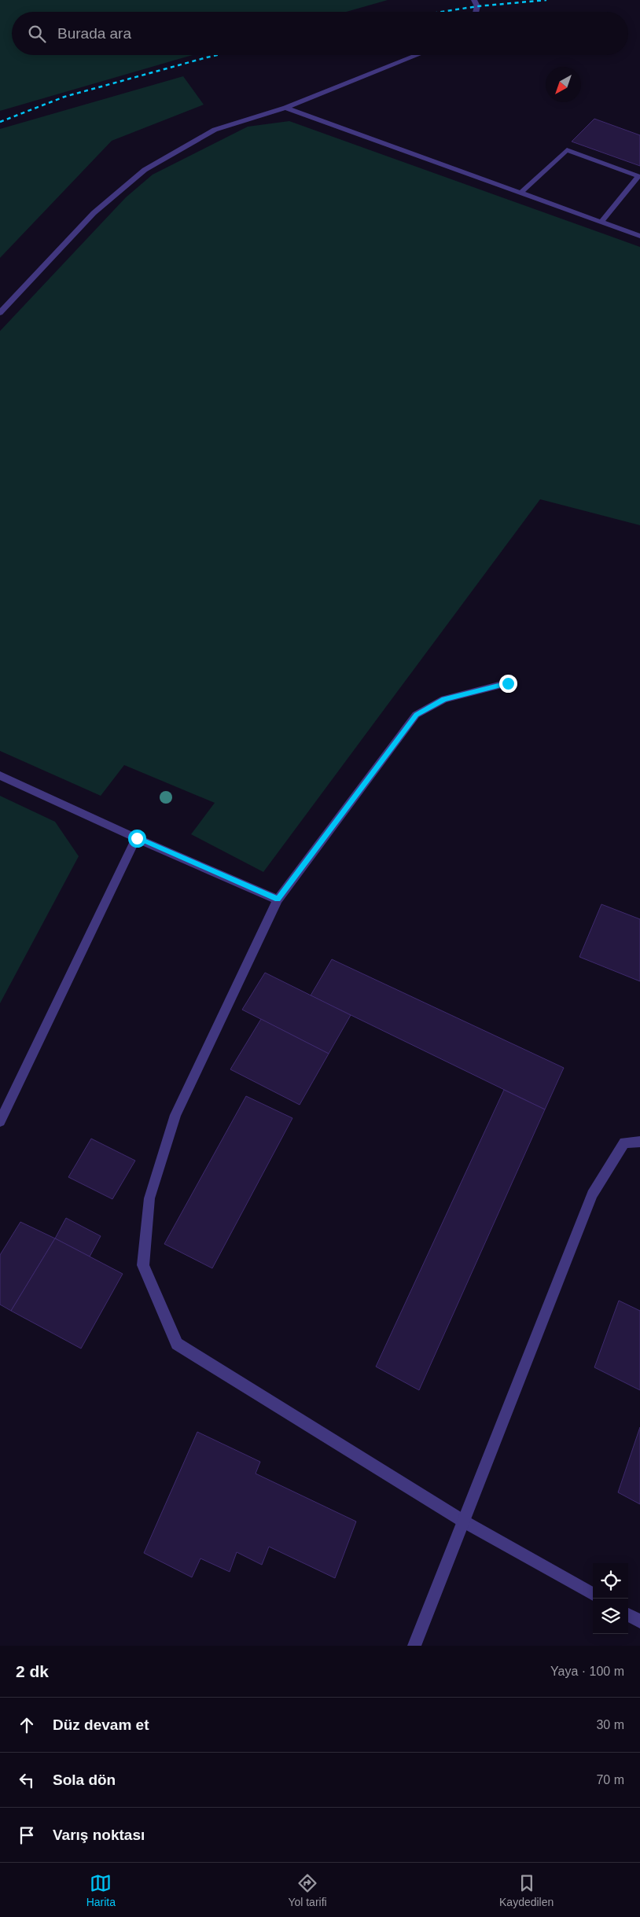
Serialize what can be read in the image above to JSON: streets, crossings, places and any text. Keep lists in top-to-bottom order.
{
  "north": "bottom left",
  "page": {
    "search": "Burada ara",
    "heading": ["2 dk", "Yaya · 100 m"],
    "list": [
      ["Düz devam et", "30 m"],
      ["Sola dön", "70 m"],
      "Varış noktası"
    ],
    "nav": ["Harita", "Yol tarifi", "Kaydedilen"]
  }
}
